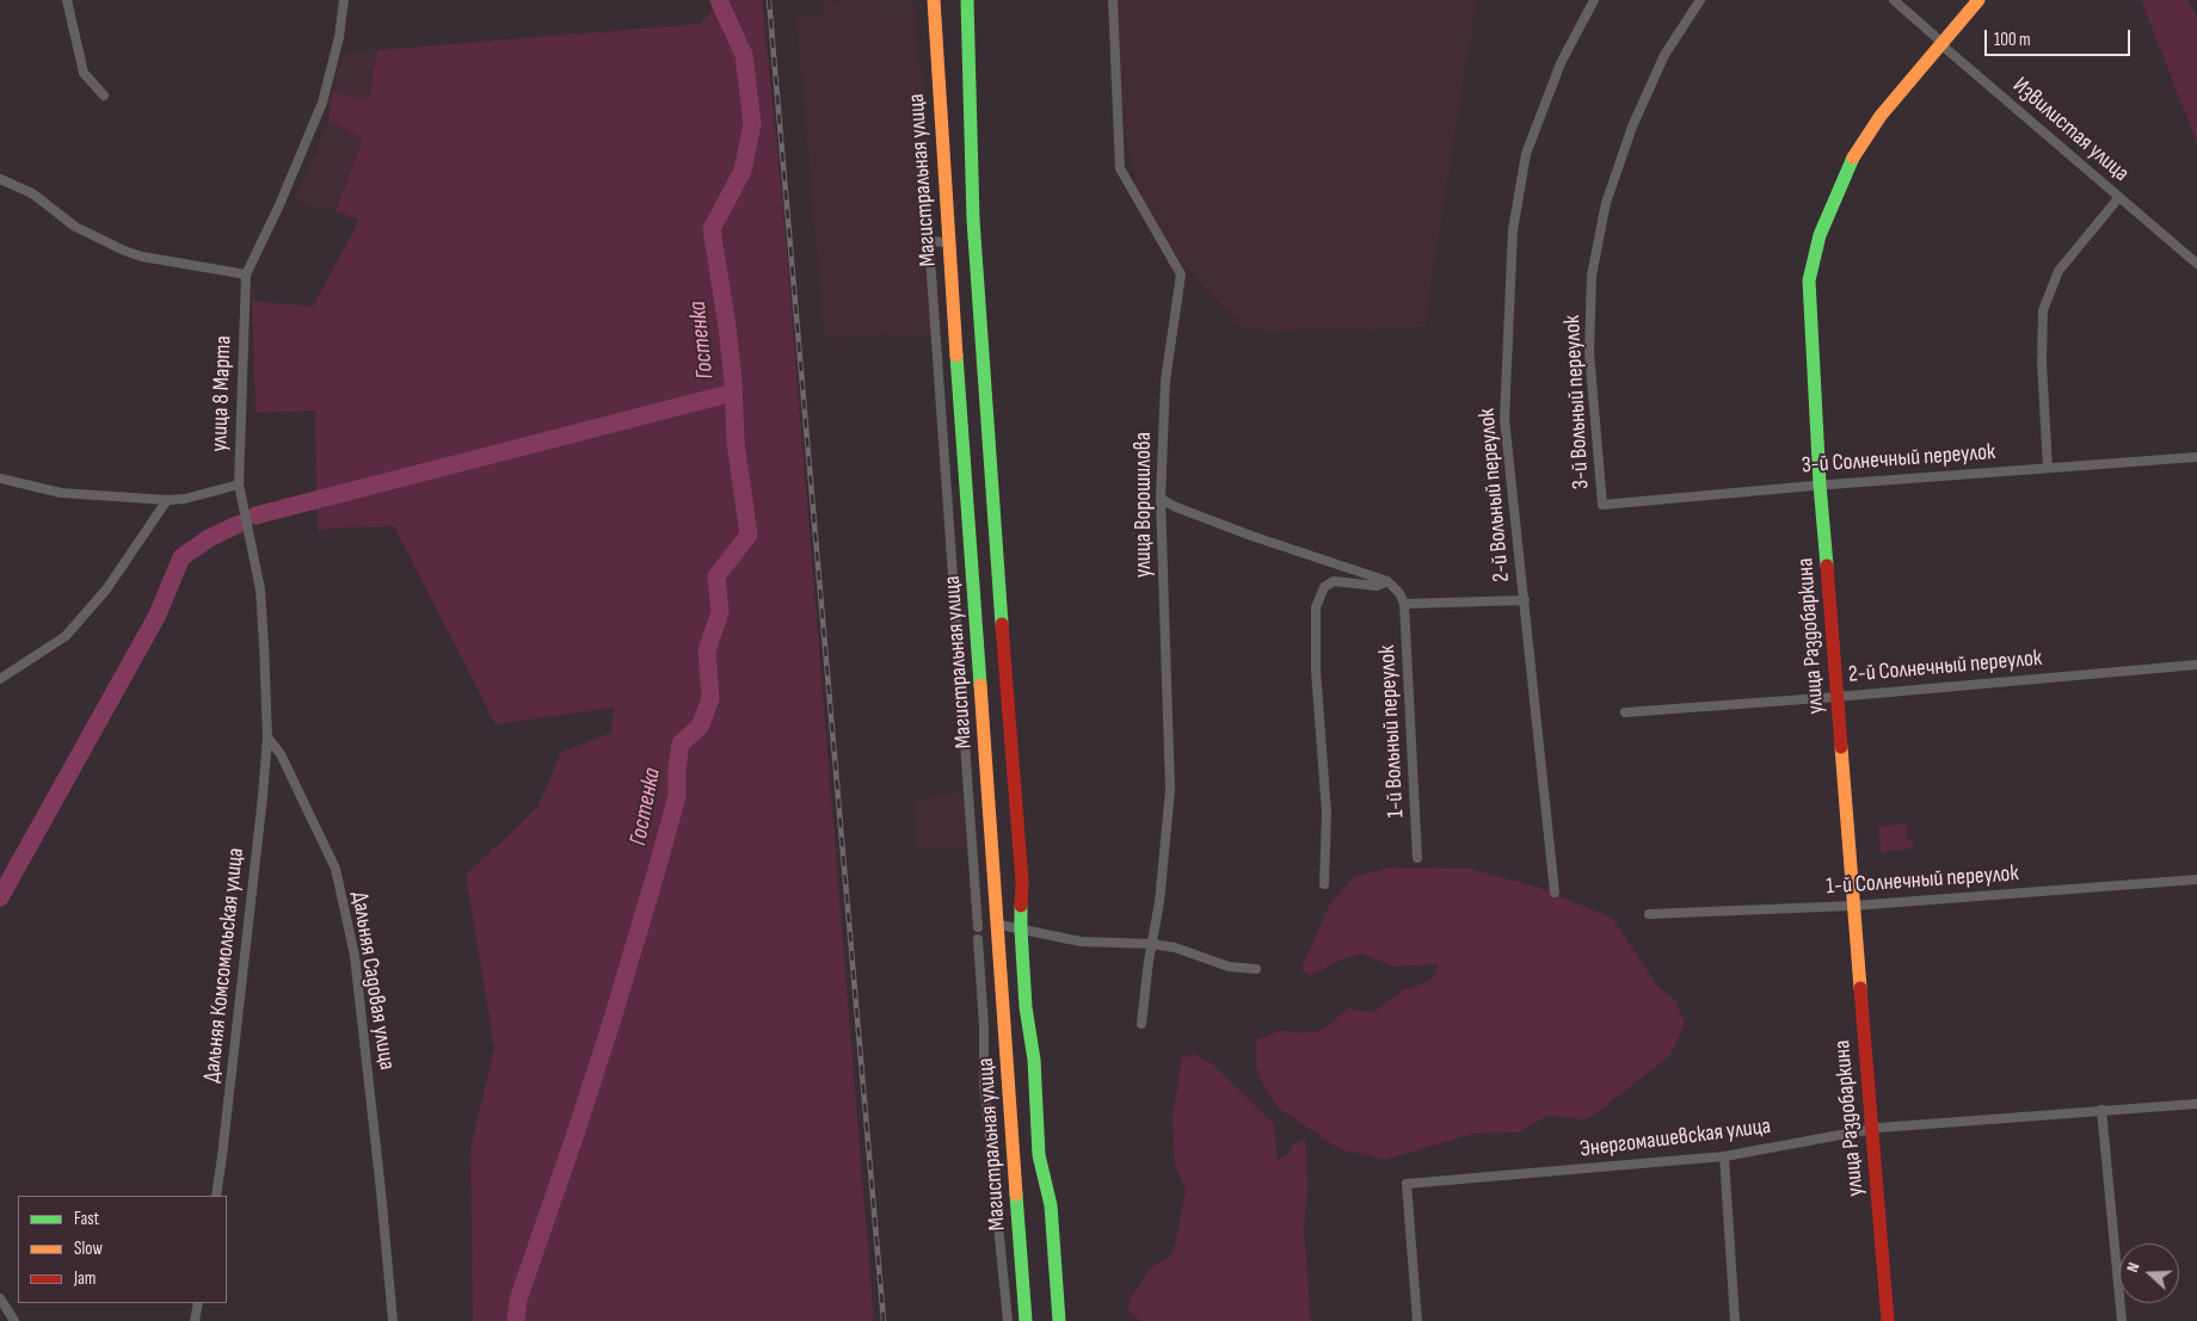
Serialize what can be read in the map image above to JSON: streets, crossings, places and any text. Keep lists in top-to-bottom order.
{
  "streets": {
    "street": [
      "Извилистая улица",
      "Магистральная улица",
      "улица 8 Марта",
      "3-й Вольный переулок",
      "3-й Солнечный переулок",
      "2-й Вольный переулок",
      "улица Ворошилова",
      "улица Раздобаркина",
      "2-й Солнечный переулок",
      "1-й Вольный переулок",
      "1-й Солнечный переулок",
      "Дальняя Комсомольская улица",
      "Дальняя Садовая улица",
      "Энергомашевская улица"
    ]
  },
  "crossings": [
    ["Извилистая улица", "улица Раздобаркина"],
    ["3-й Вольный переулок", "3-й Солнечный переулок"],
    ["3-й Солнечный переулок", "улица Раздобаркина"],
    ["улица Раздобаркина", "2-й Солнечный переулок"],
    ["улица Раздобаркина", "1-й Солнечный переулок"],
    ["улица Раздобаркина", "Энергомашевская улица"],
    ["Дальняя Комсомольская улица", "Дальняя Садовая улица"]
  ],
  "water": ["Гостенка"],
  "legend": ["Fast", "Slow", "Jam"],
  "scale_bar": "100 m",
  "north": "left"
}
